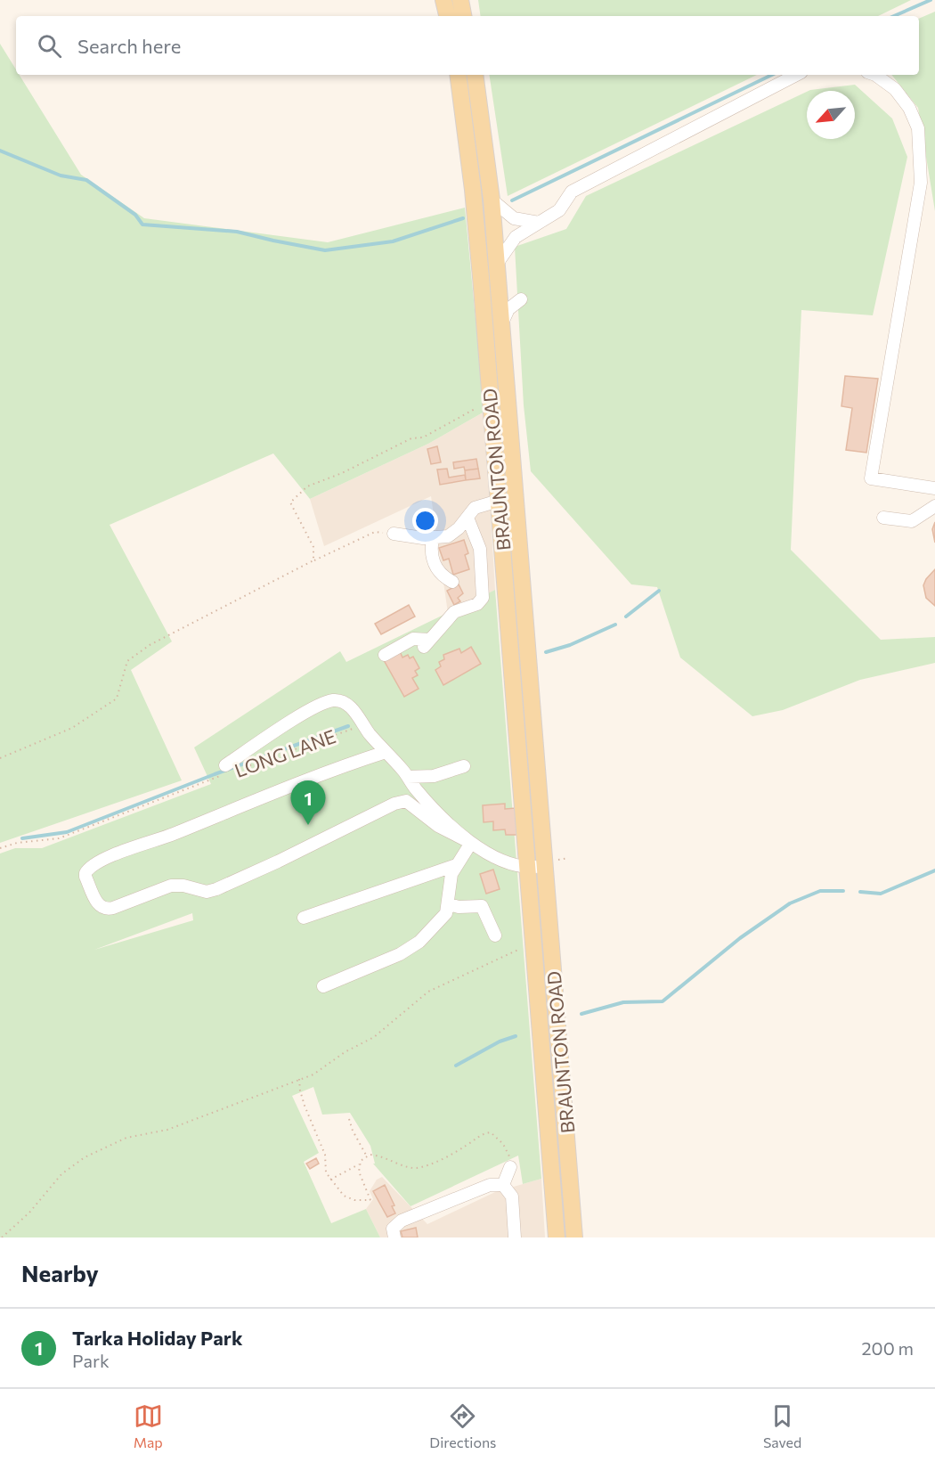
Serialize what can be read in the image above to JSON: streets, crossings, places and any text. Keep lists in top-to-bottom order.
{
  "streets": {
    "main road": ["BRAUNTON ROAD"],
    "path": ["LONG LANE"]
  },
  "north": "bottom left",
  "page": {
    "search": "Search here",
    "pins": "1",
    "heading": "Nearby",
    "list": [
      {
        "mark": "1",
        "name": "Tarka Holiday Park",
        "note": "Park",
        "value": "200 m"
      }
    ],
    "nav": ["Map", "Directions", "Saved"]
  }
}
